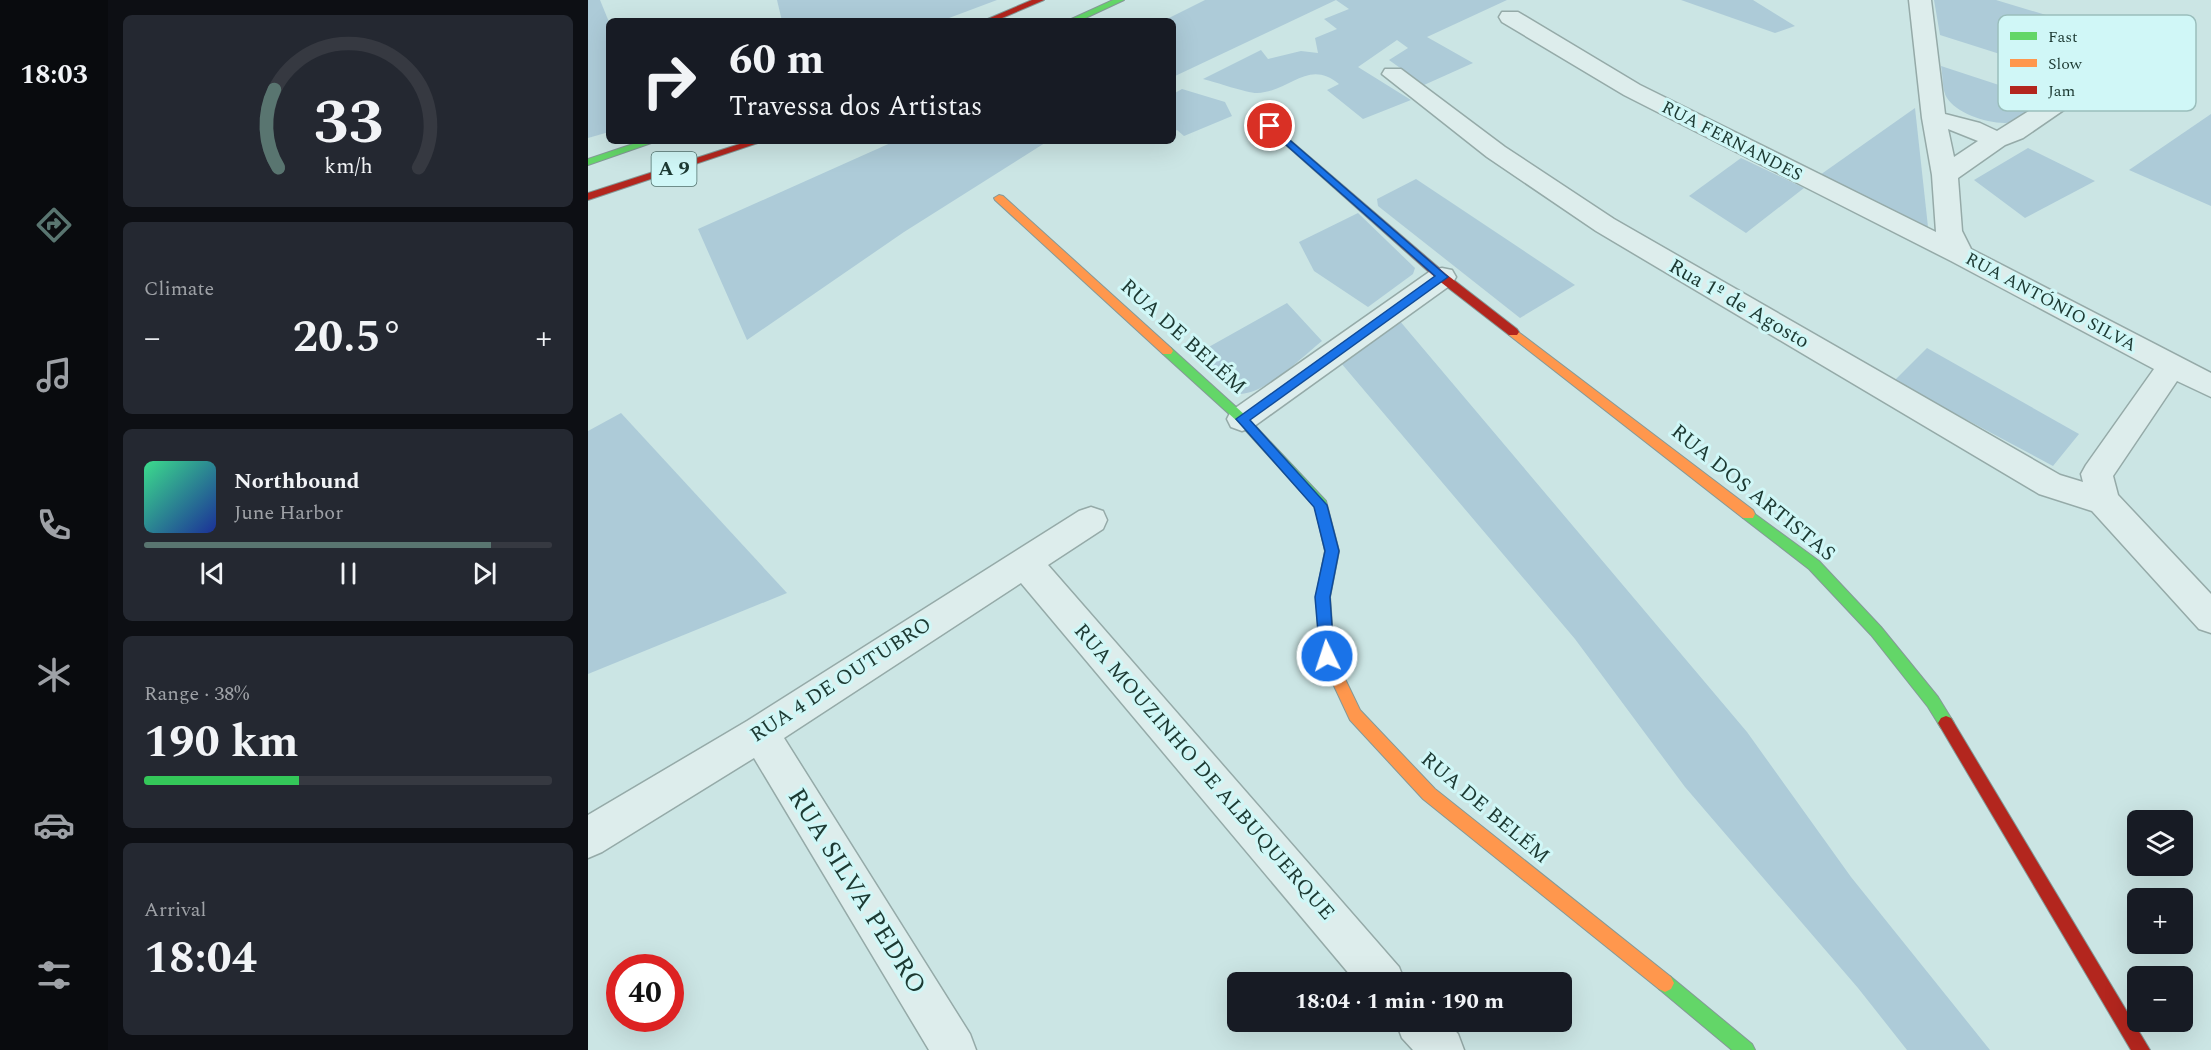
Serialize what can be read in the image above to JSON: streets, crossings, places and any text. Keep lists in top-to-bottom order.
{
  "streets": {
    "main road": ["A 9", "RUA DE BELÉM", "RUA DOS ARTISTAS"],
    "street": [
      "RUA FERNANDES",
      "RUA ANTÓNIO SILVA",
      "Rua 1º de Agosto",
      "RUA 4 DE OUTUBRO",
      "RUA MOUZINHO DE ALBUQUERQUE",
      "RUA SILVA PEDRO"
    ]
  },
  "crossings": [
    ["RUA FERNANDES", "RUA ANTÓNIO SILVA"],
    ["RUA 4 DE OUTUBRO", "RUA MOUZINHO DE ALBUQUERQUE"],
    ["RUA 4 DE OUTUBRO", "RUA SILVA PEDRO"]
  ],
  "legend": ["Fast", "Slow", "Jam"],
  "page": {
    "tabs": "18:03",
    "turn": ["60 m", "Travessa dos Artistas"],
    "tile": [
      "Climate",
      ["Range · 38%", "190 km"],
      ["Arrival", "18:04"]
    ],
    "heat": ["−", "20.5°", "+"],
    "song": ["Northbound", "June Harbor"],
    "map_buttons": ["+", "−"],
    "limit": "40",
    "trip": "18:04 · 1 min · 190 m",
    "gauge": ["33", "km/h"]
  }
}
